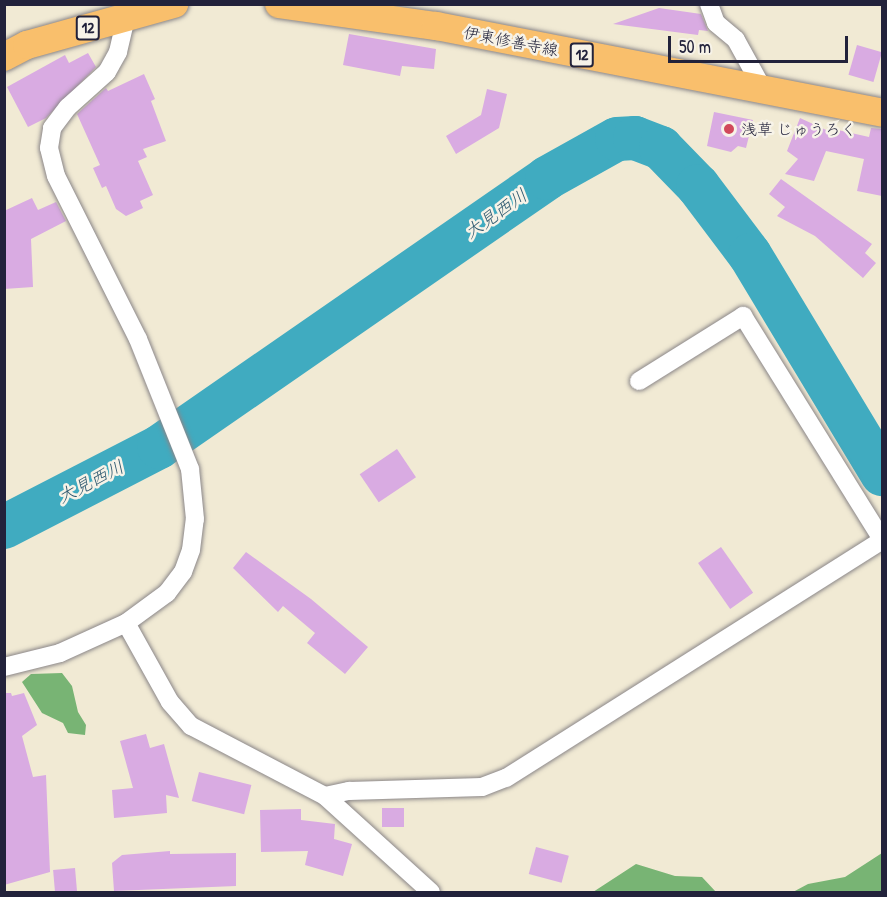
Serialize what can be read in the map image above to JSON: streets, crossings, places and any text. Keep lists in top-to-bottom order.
{
  "streets": {
    "main road": ["12", "伊東修善寺線"]
  },
  "water": ["大見西川"],
  "places": ["浅草 じゅうろく"],
  "scale_bar": "50 m"
}
